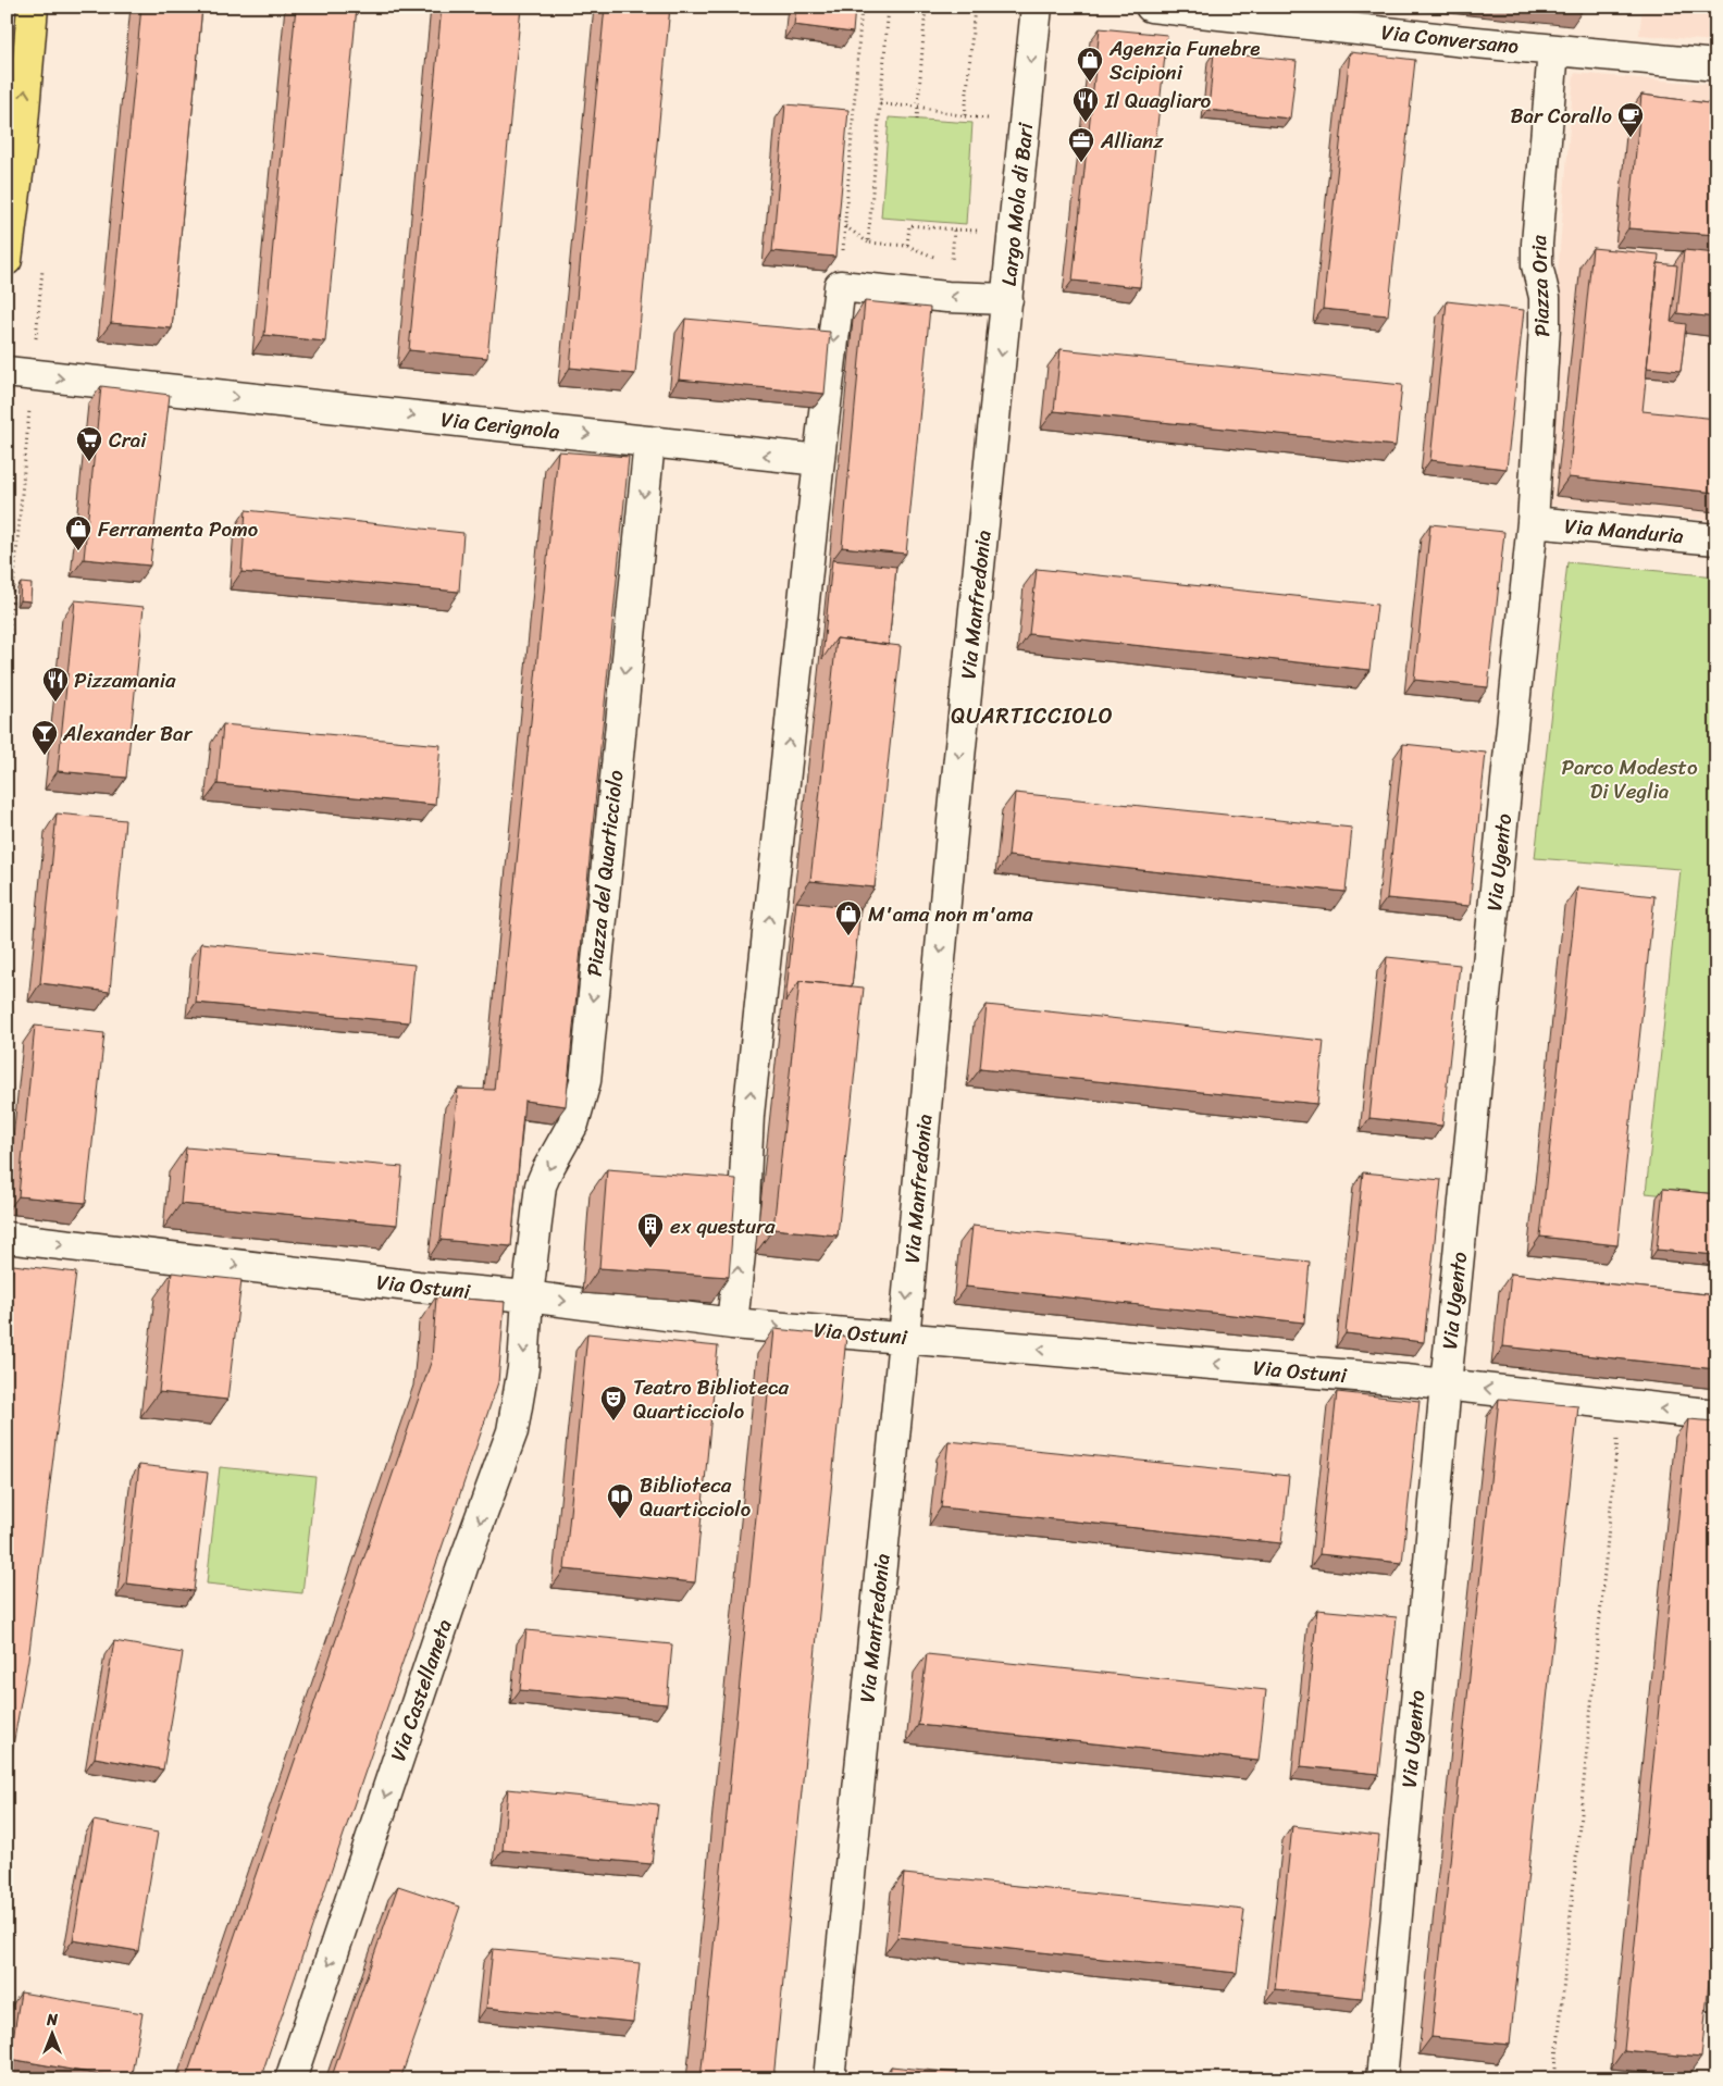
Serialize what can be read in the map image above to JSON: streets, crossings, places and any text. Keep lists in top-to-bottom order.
{
  "streets": {
    "street": [
      "Via Conversano",
      "Largo Mola di Bari",
      "Piazza Oria",
      "Via Cerignola",
      "Via Manduria",
      "Via Manfredonia",
      "Via Ugento",
      "Piazza del Quarticciolo",
      "Via Ostuni",
      "Via Castellaneta"
    ]
  },
  "crossings": [
    ["Via Conversano", "Piazza Oria"],
    ["Largo Mola di Bari", "Via Cerignola"],
    ["Largo Mola di Bari", "Via Manfredonia"],
    ["Piazza Oria", "Via Manduria"],
    ["Piazza Oria", "Via Ugento"],
    ["Via Cerignola", "Piazza del Quarticciolo"],
    ["Via Manduria", "Via Ugento"],
    ["Via Manfredonia", "Via Ostuni"],
    ["Via Ugento", "Via Ostuni"],
    ["Piazza del Quarticciolo", "Via Ostuni"],
    ["Piazza del Quarticciolo", "Via Castellaneta"],
    ["Via Ostuni", "Via Castellaneta"]
  ],
  "one_way": ["Via Castellaneta"],
  "districts": ["QUARTICCIOLO"],
  "parks": ["Parco Modesto Di Veglia"],
  "places": {
    "shop": ["Agenzia Funebre Scipioni", "Ferramenta Pomo", "M'ama non m'ama"],
    "restaurant": ["Il Quagliaro", "Pizzamania"],
    "cafe": ["Bar Corallo"],
    "office": ["Allianz"],
    "supermarket": ["Crai"],
    "bar": ["Alexander Bar"],
    "building": ["ex questura"],
    "theatre": ["Teatro Biblioteca Quarticciolo"],
    "library": ["Biblioteca Quarticciolo"]
  },
  "north": "top"
}
